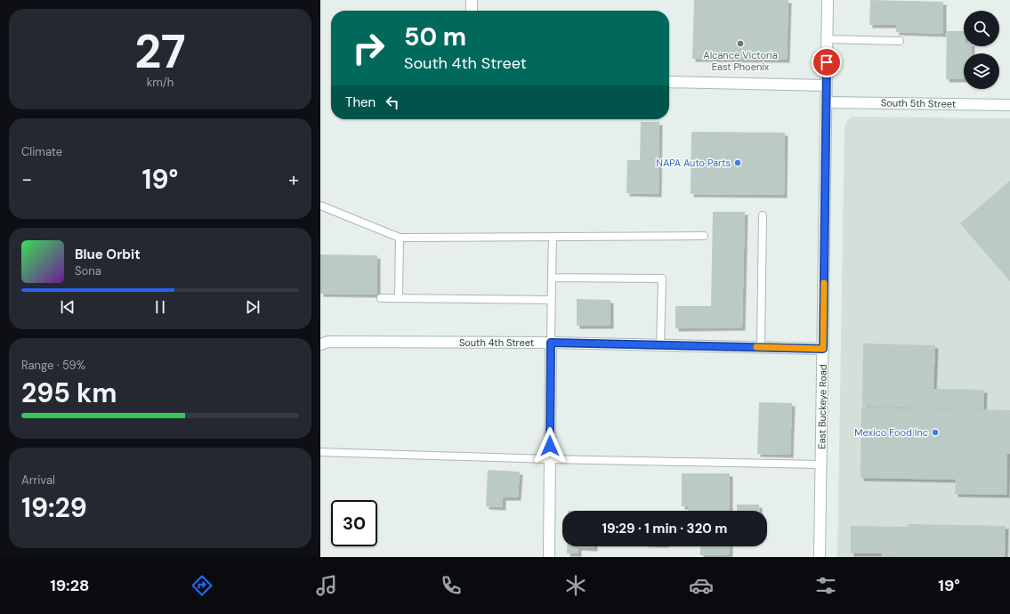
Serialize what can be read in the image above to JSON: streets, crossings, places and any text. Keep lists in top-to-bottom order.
{
  "streets": {
    "street": ["South 5th Street", "South 4th Street", "East Buckeye Road"]
  },
  "crossings": [
    ["South 5th Street", "East Buckeye Road"],
    ["South 4th Street", "East Buckeye Road"]
  ],
  "places": ["Alcance Victoria East Phoenix", "NAPA Auto Parts", "Mexico Food Inc"],
  "page": {
    "tile": [
      ["27", "km/h"],
      "Climate",
      ["Range · 59%", "295 km"],
      ["Arrival", "19:29"]
    ],
    "turn": ["50 m", "South 4th Street"],
    "then": "Then",
    "heat": ["−", "19°", "+"],
    "song": ["Blue Orbit", "Sona"],
    "limit": "30",
    "trip": "19:29 · 1 min · 320 m",
    "tabs": ["19:28", "19°"]
  }
}
